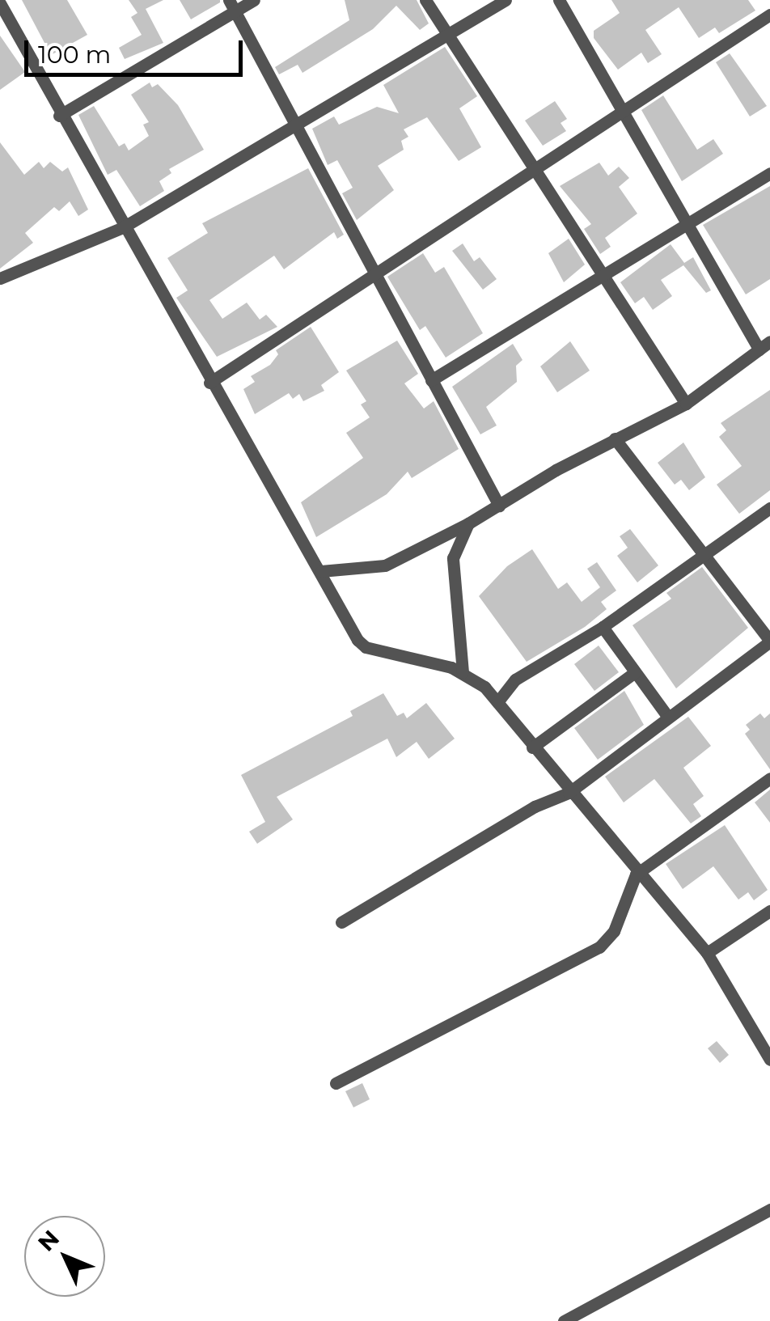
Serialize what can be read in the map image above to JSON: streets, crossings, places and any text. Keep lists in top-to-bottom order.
{
  "scale_bar": "100 m",
  "north": "top left"
}
